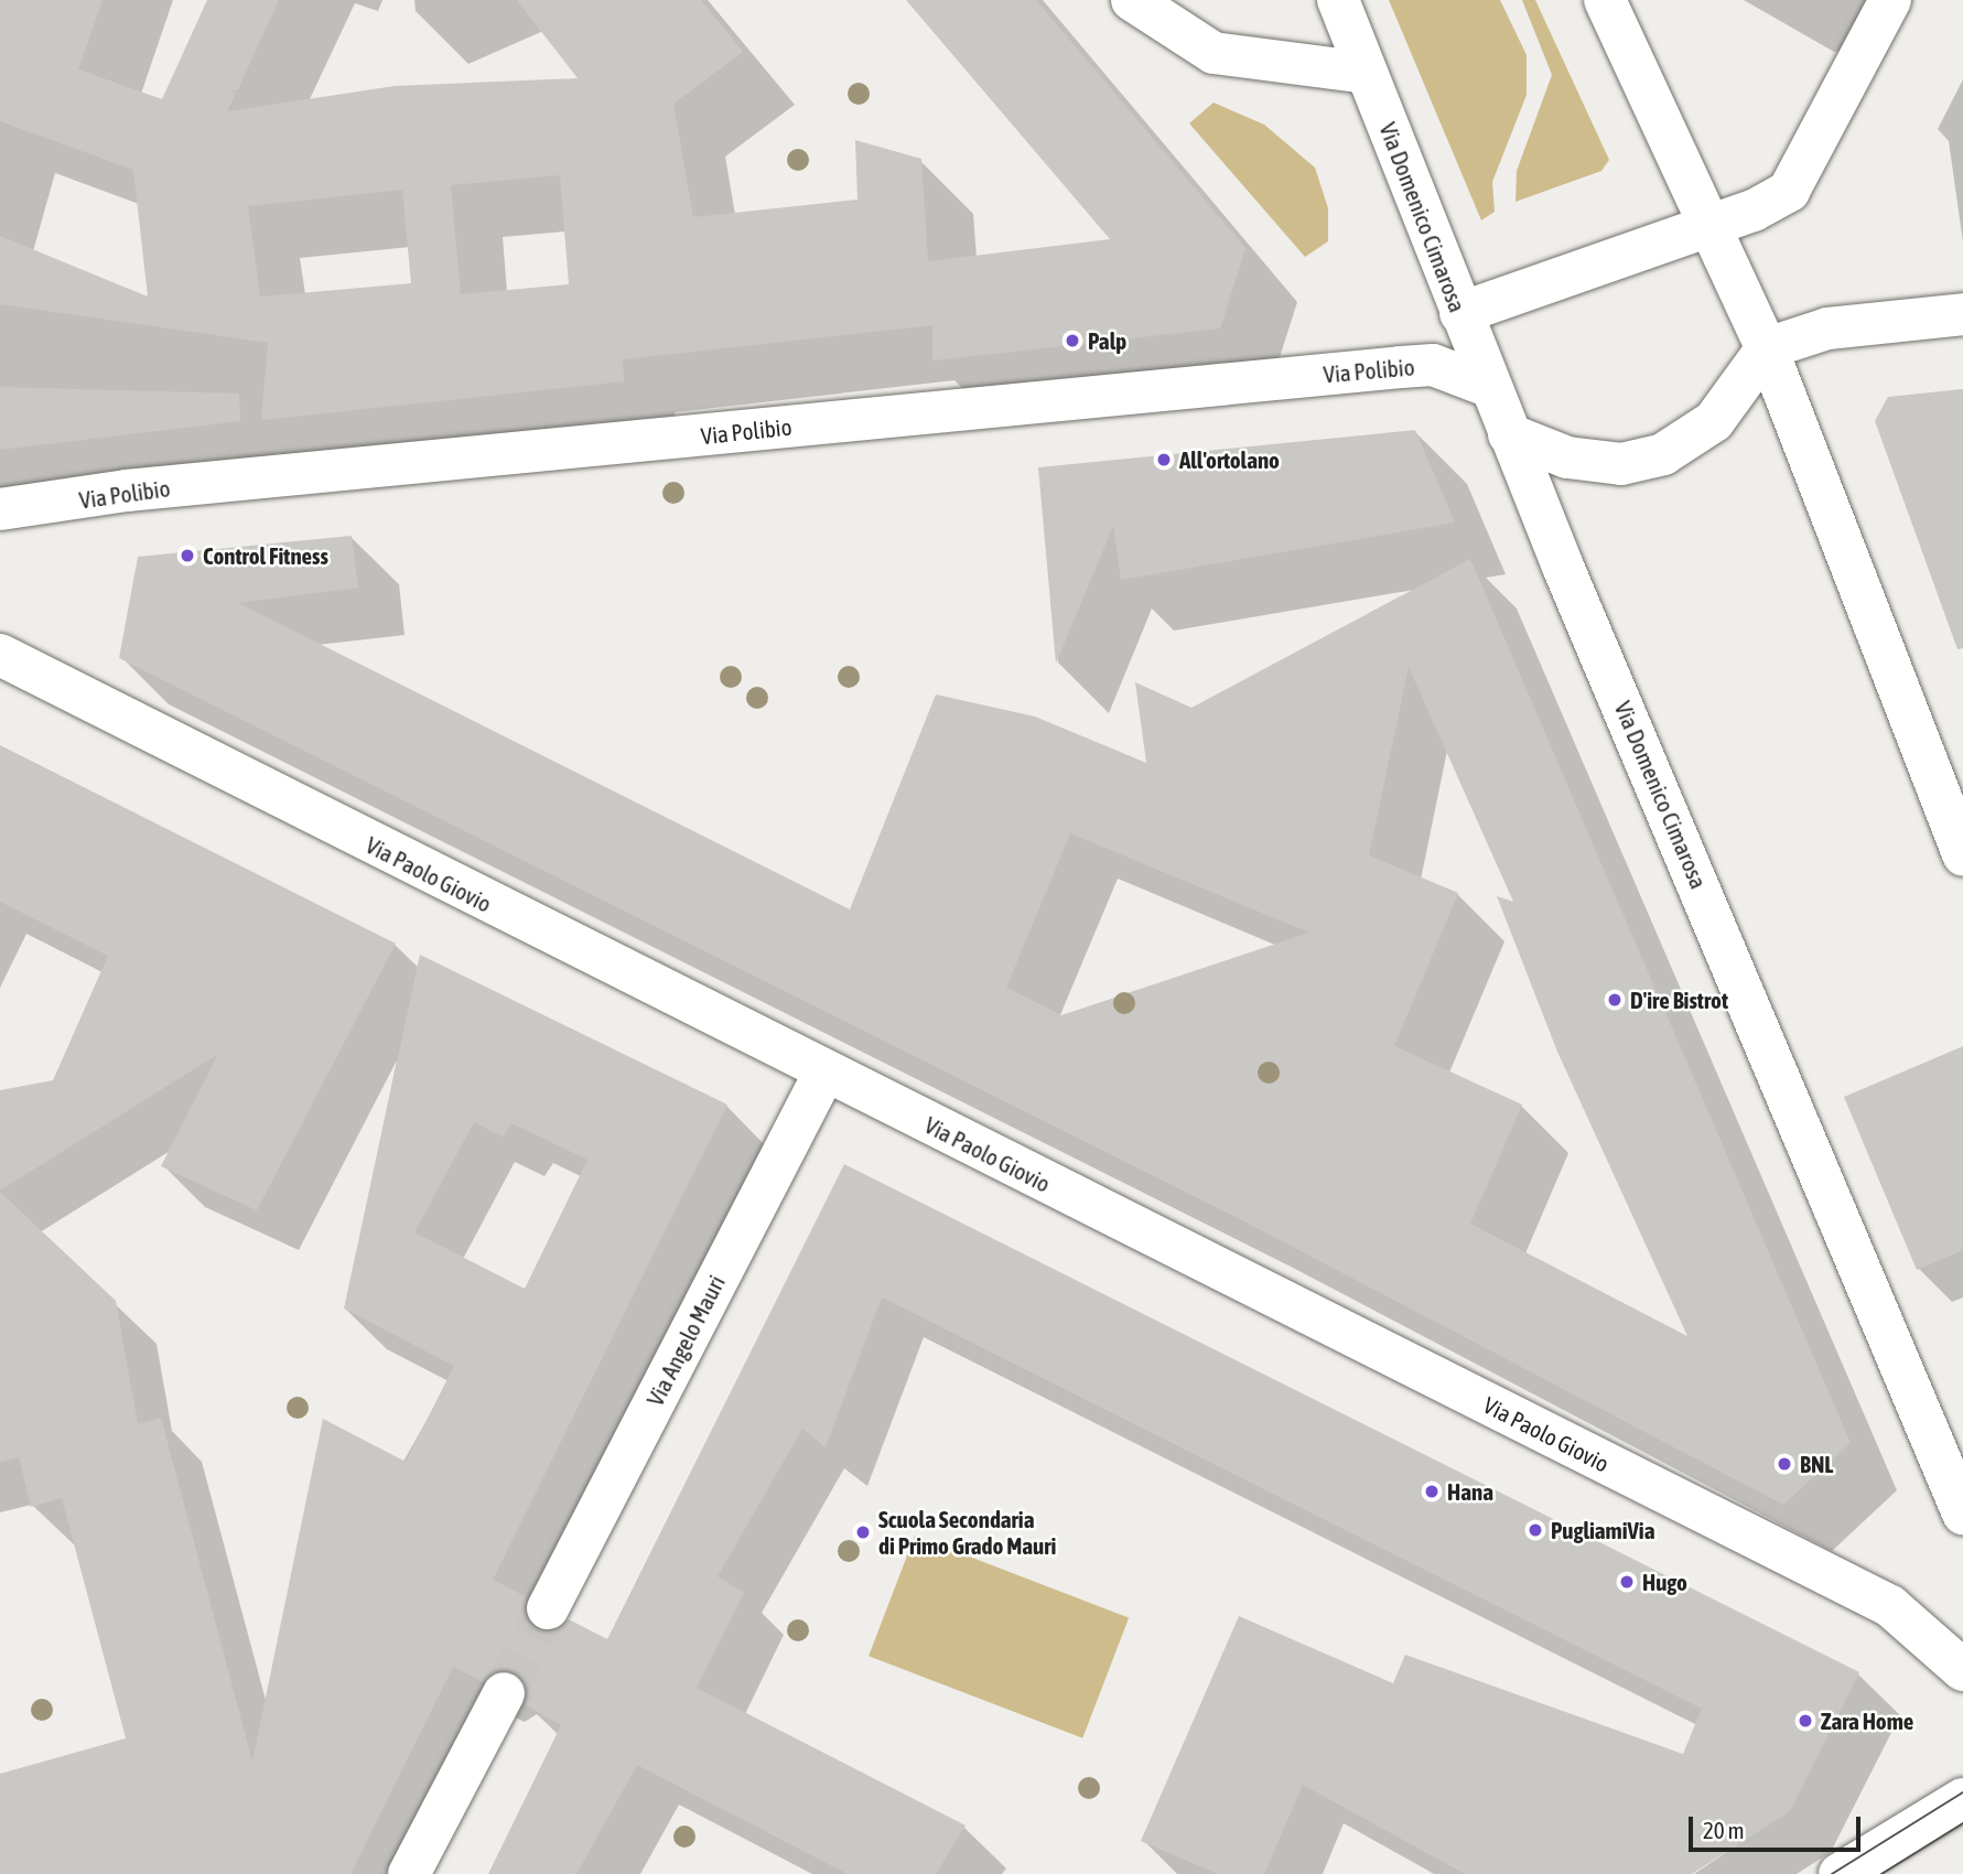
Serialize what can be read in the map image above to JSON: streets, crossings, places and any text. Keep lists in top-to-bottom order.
{
  "streets": {
    "street": [
      "Via Domenico Cimarosa",
      "Via Polibio",
      "Via Paolo Giovio",
      "Via Angelo Mauri"
    ]
  },
  "crossings": [
    ["Via Domenico Cimarosa", "Via Polibio"],
    ["Via Paolo Giovio", "Via Angelo Mauri"]
  ],
  "places": [
    "Palp",
    "All'ortolano",
    "Control Fitness",
    "D'ire Bistrot",
    "BNL",
    "Hana",
    "PugliamiVia",
    "Scuola Secondaria di Primo Grado Mauri",
    "Hugo",
    "Zara Home"
  ],
  "scale_bar": "20 m"
}
